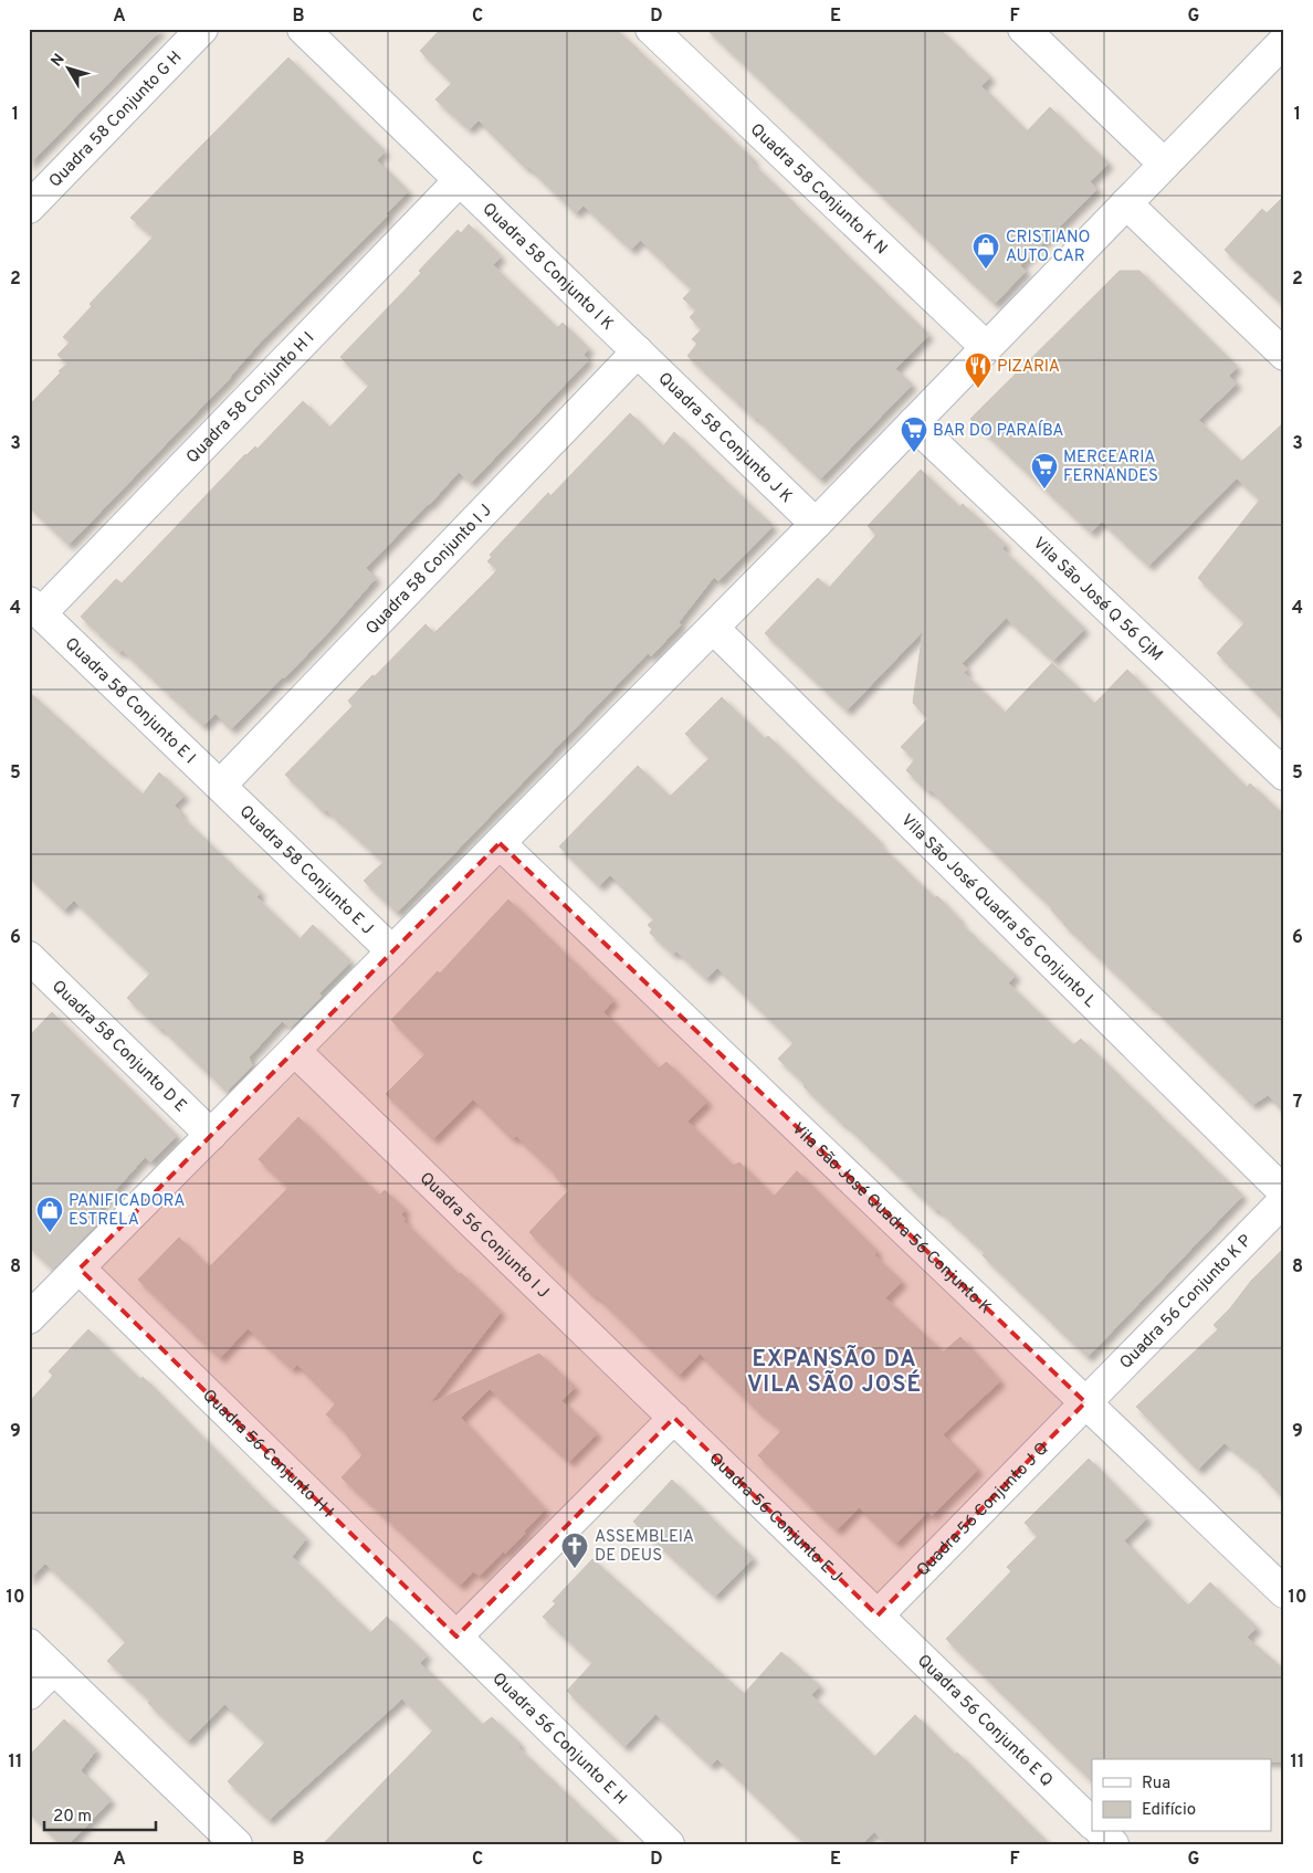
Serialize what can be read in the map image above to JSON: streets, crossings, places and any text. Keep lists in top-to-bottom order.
{
  "streets": {
    "street": [
      "Quadra 58 Conjunto G H",
      "Quadra 58 Conjunto K N",
      "Quadra 58 Conjunto I K",
      "Quadra 58 Conjunto H I",
      "Quadra 58 Conjunto J K",
      "Quadra 58 Conjunto I J",
      "Vila São José Q 56 CjM",
      "Quadra 58 Conjunto E I",
      "Quadra 58 Conjunto E J",
      "Vila São José Quadra 56 Conjunto L",
      "Quadra 58 Conjunto D E",
      "Vila São José Quadra 56 Conjunto K",
      "Quadra 56 Conjunto I J",
      "Quadra 56 Conjunto K P",
      "Quadra 56 Conjunto H I",
      "Quadra 56 Conjunto J Q",
      "Quadra 56 Conjunto E J",
      "Quadra 56 Conjunto E Q",
      "Quadra 56 Conjunto E H"
    ]
  },
  "crossings": [
    ["Quadra 58 Conjunto I K", "Quadra 58 Conjunto H I"],
    ["Quadra 58 Conjunto I K", "Quadra 58 Conjunto J K"],
    ["Quadra 58 Conjunto I K", "Quadra 58 Conjunto I J"],
    ["Quadra 58 Conjunto H I", "Quadra 58 Conjunto E I"],
    ["Quadra 58 Conjunto J K", "Quadra 58 Conjunto I J"],
    ["Quadra 58 Conjunto I J", "Quadra 58 Conjunto E I"],
    ["Quadra 58 Conjunto I J", "Quadra 58 Conjunto E J"],
    ["Quadra 58 Conjunto E I", "Quadra 58 Conjunto E J"],
    ["Vila São José Quadra 56 Conjunto K", "Quadra 56 Conjunto K P"],
    ["Vila São José Quadra 56 Conjunto K", "Quadra 56 Conjunto J Q"],
    ["Quadra 56 Conjunto I J", "Quadra 56 Conjunto E J"],
    ["Quadra 56 Conjunto K P", "Quadra 56 Conjunto J Q"],
    ["Quadra 56 Conjunto H I", "Quadra 56 Conjunto E H"],
    ["Quadra 56 Conjunto J Q", "Quadra 56 Conjunto E J"],
    ["Quadra 56 Conjunto J Q", "Quadra 56 Conjunto E Q"],
    ["Quadra 56 Conjunto E J", "Quadra 56 Conjunto E Q"]
  ],
  "districts": ["EXPANSÃO DA VILA SÃO JOSÉ"],
  "places": {
    "shop": ["CRISTIANO AUTO CAR", "PANIFICADORA ESTRELA"],
    "restaurant": ["PIZARIA"],
    "supermarket": ["BAR DO PARAÍBA", "MERCEARIA FERNANDES"],
    "church": ["ASSEMBLEIA DE DEUS"]
  },
  "legend": ["Rua", "Edifício"],
  "scale_bar": "20 m",
  "north": "top left",
  "grid": {
    "columns": [
      "A",
      "B",
      "C",
      "D",
      "E",
      "F",
      "G"
    ],
    "rows": [
      "1",
      "2",
      "3",
      "4",
      "5",
      "6",
      "7",
      "8",
      "9",
      "10",
      "11"
    ]
  }
}
